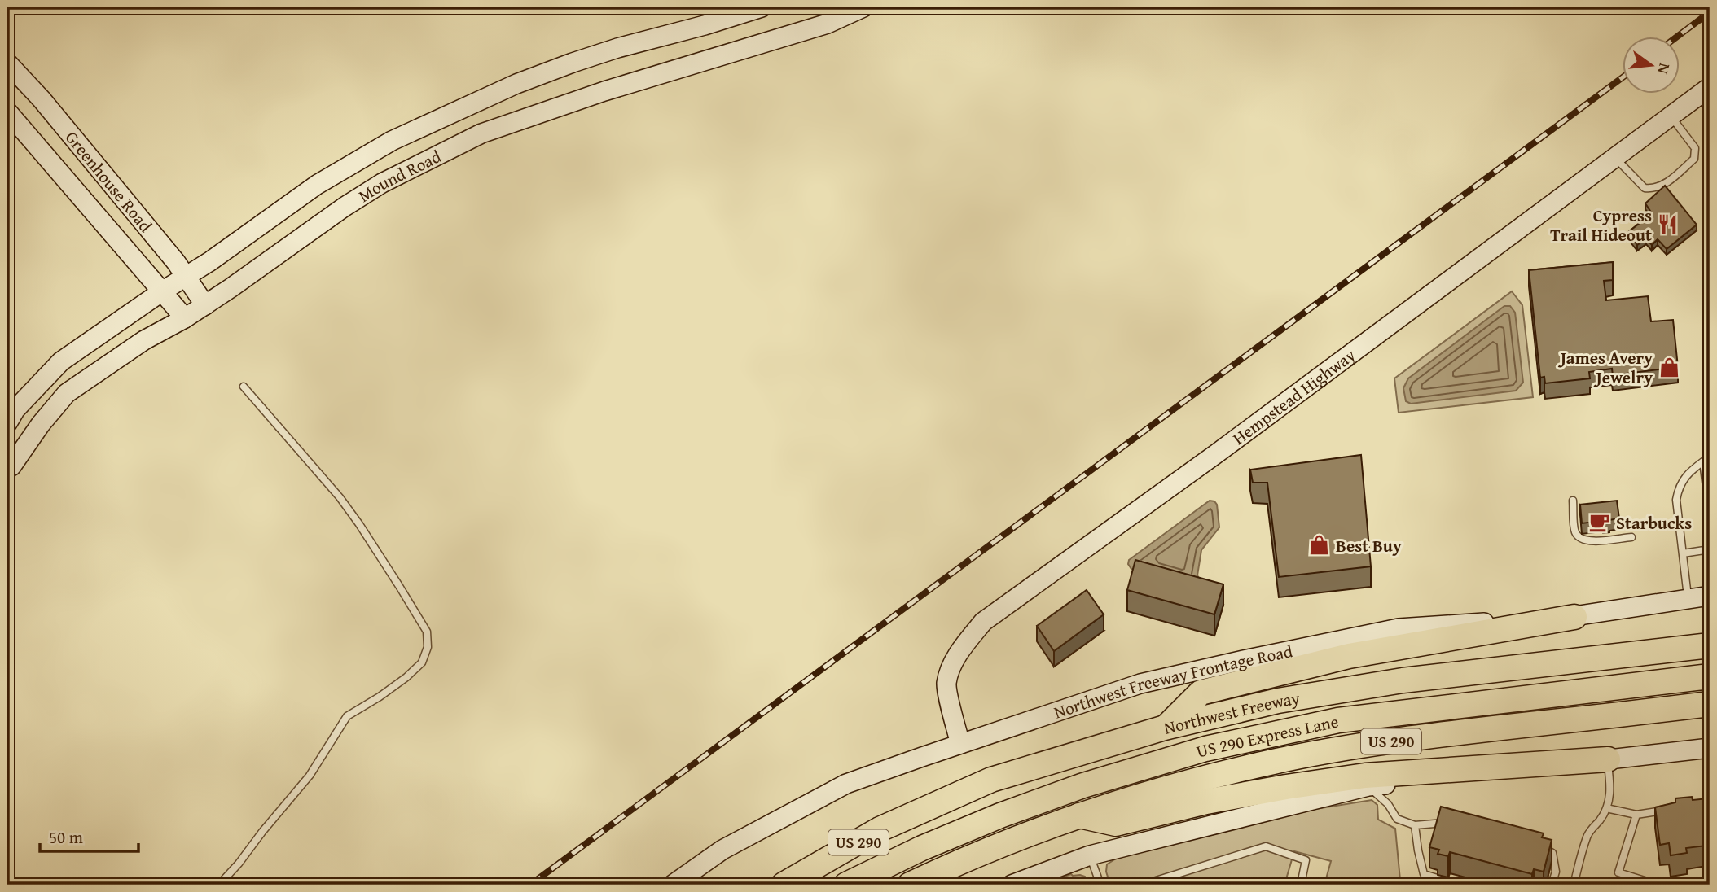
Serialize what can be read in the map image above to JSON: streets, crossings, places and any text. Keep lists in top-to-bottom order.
{
  "streets": {
    "highway": ["Northwest Freeway", "US 290 Express Lane", "US 290"],
    "street": [
      "Mound Road",
      "Greenhouse Road",
      "Hempstead Highway",
      "Northwest Freeway Frontage Road"
    ]
  },
  "crossings": [
    ["Mound Road", "Greenhouse Road"],
    ["Hempstead Highway", "Northwest Freeway Frontage Road"]
  ],
  "places": {
    "restaurant": ["Cypress Trail Hideout"],
    "shop": ["James Avery Jewelry", "Best Buy"],
    "cafe": ["Starbucks"]
  },
  "scale_bar": "50 m",
  "north": "right"
}
